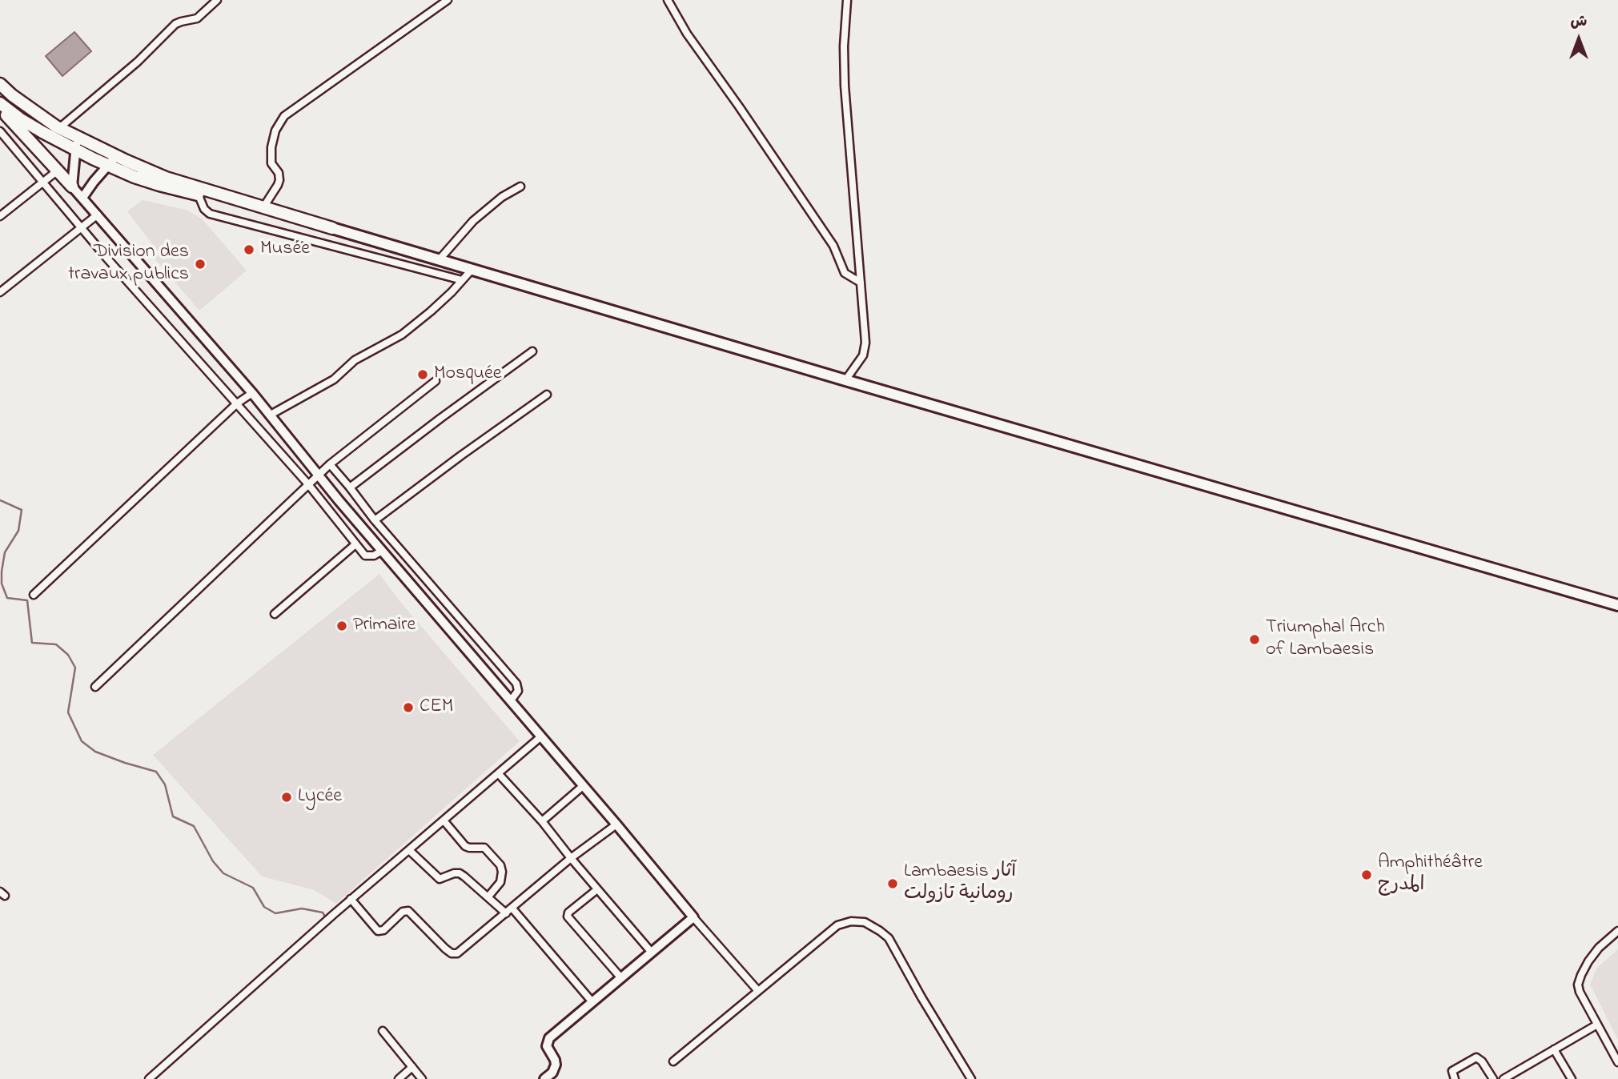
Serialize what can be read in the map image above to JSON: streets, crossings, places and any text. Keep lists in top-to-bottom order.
{
  "places": [
    "Musée",
    "Division des travaux publics",
    "Mosquée",
    "Primaire",
    "Triumphal Arch of Lambaesis",
    "CEM",
    "Lycée",
    "Amphithéâtre المدرج",
    "Lambaesis آثار رومانية تازولت"
  ],
  "north": "top"
}
